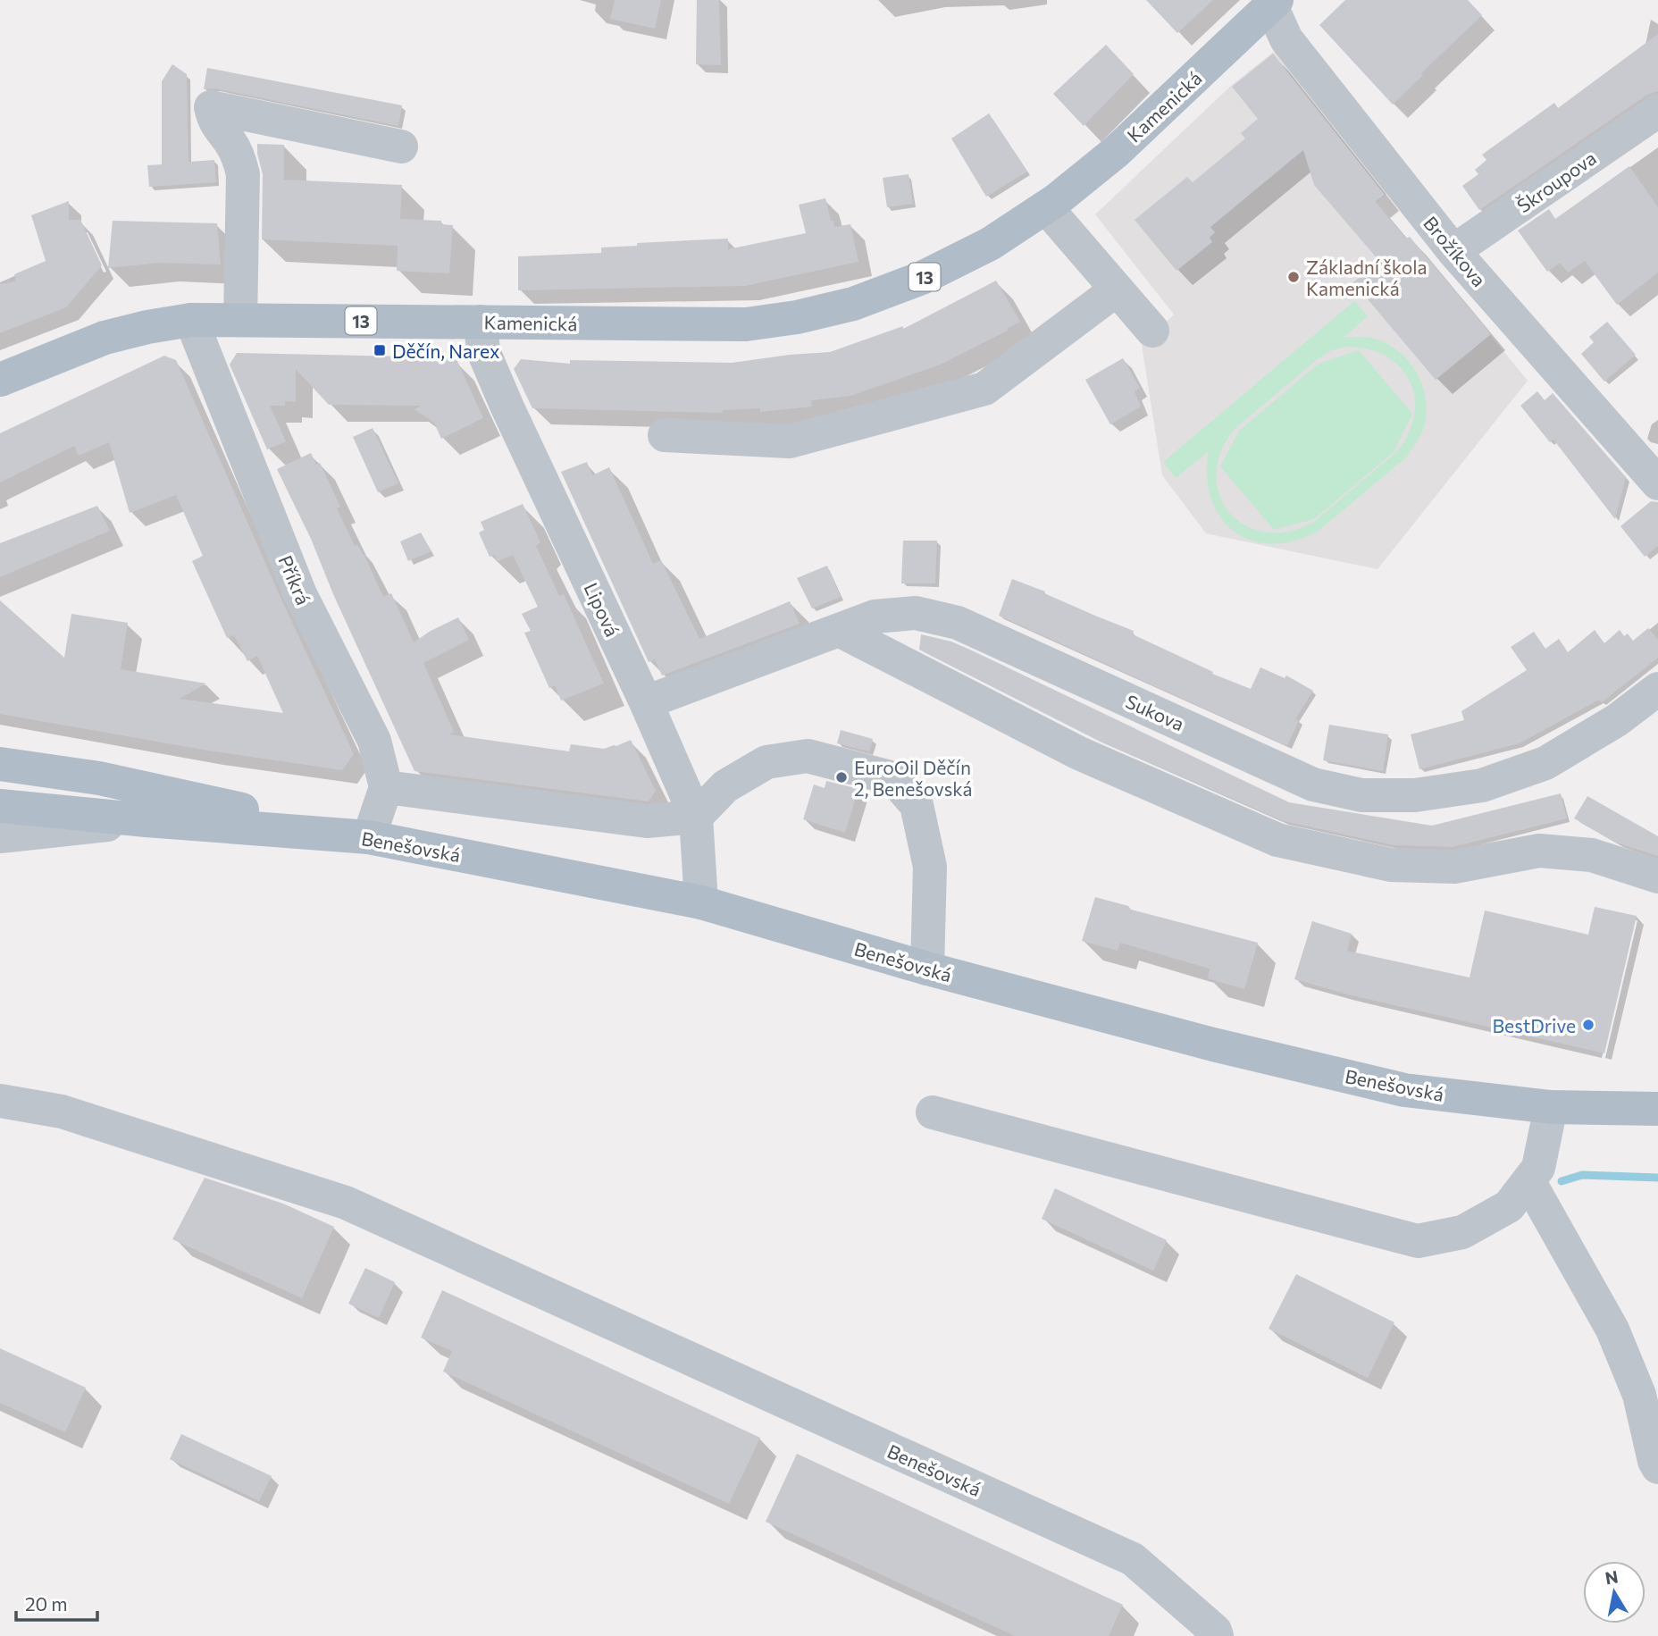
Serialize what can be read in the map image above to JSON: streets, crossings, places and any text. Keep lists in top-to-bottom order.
{
  "streets": {
    "main road": ["Kamenická", "13", "Benešovská"],
    "street": [
      "Škroupova",
      "Brožíkova",
      "Příkrá",
      "Lipová",
      "Sukova"
    ]
  },
  "crossings": [
    ["Kamenická", "Brožíkova"],
    ["Kamenická", "Příkrá"],
    ["Kamenická", "Lipová"],
    ["Škroupova", "Brožíkova"],
    ["Lipová", "Sukova"],
    ["Lipová", "Benešovská"]
  ],
  "places": {
    "other": ["Základní škola Kamenická", "EuroOil Děčín 2, Benešovská", "BestDrive"],
    "transit": ["Děčín, Narex"]
  },
  "scale_bar": "20 m",
  "north": "top"
}
